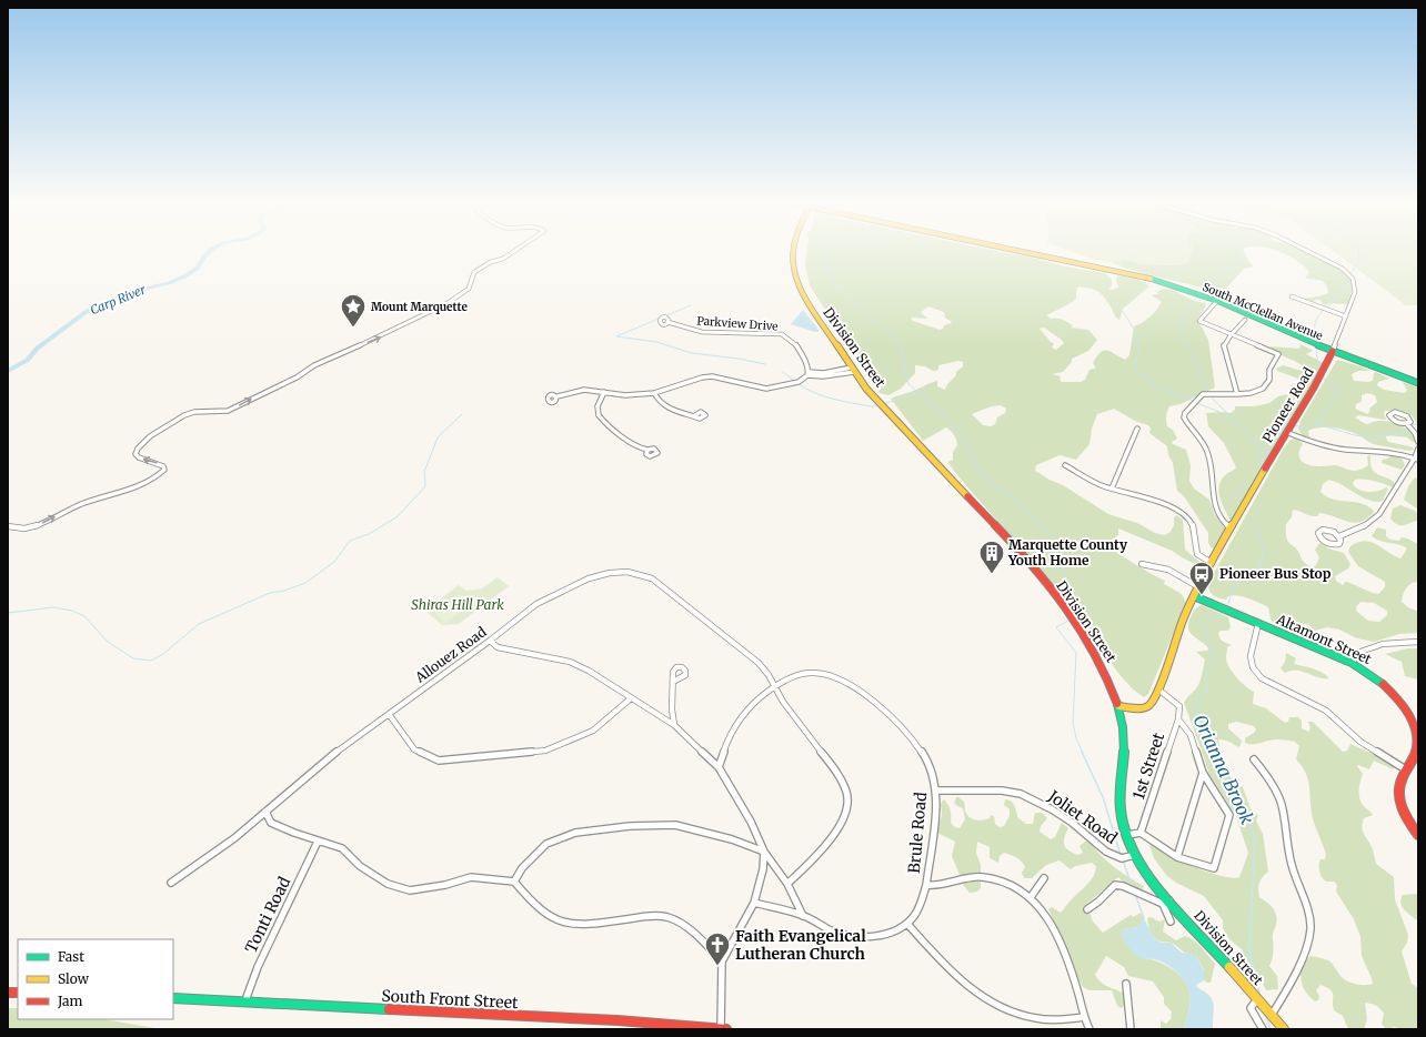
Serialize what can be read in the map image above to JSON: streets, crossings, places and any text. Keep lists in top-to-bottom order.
{
  "streets": {
    "main road": [
      "South McClellan Avenue",
      "Division Street",
      "Pioneer Road",
      "Altamont Street",
      "South Front Street"
    ],
    "street": [
      "Parkview Drive",
      "Allouez Road",
      "1st Street",
      "Joliet Road",
      "Brule Road",
      "Tonti Road"
    ]
  },
  "crossings": [
    ["South McClellan Avenue", "Pioneer Road"],
    ["Division Street", "Pioneer Road"],
    ["Division Street", "Joliet Road"],
    ["Pioneer Road", "Altamont Street"],
    ["Pioneer Road", "1st Street"],
    ["Allouez Road", "Brule Road"],
    ["Joliet Road", "Brule Road"],
    ["Tonti Road", "South Front Street"]
  ],
  "water": ["Carp River", "Orianna Brook"],
  "parks": ["Shiras Hill Park"],
  "places": {
    "place": ["Mount Marquette"],
    "building": ["Marquette County Youth Home"],
    "bus stop": ["Pioneer Bus Stop"],
    "church": ["Faith Evangelical Lutheran Church"]
  },
  "legend": ["Fast", "Slow", "Jam"]
}
